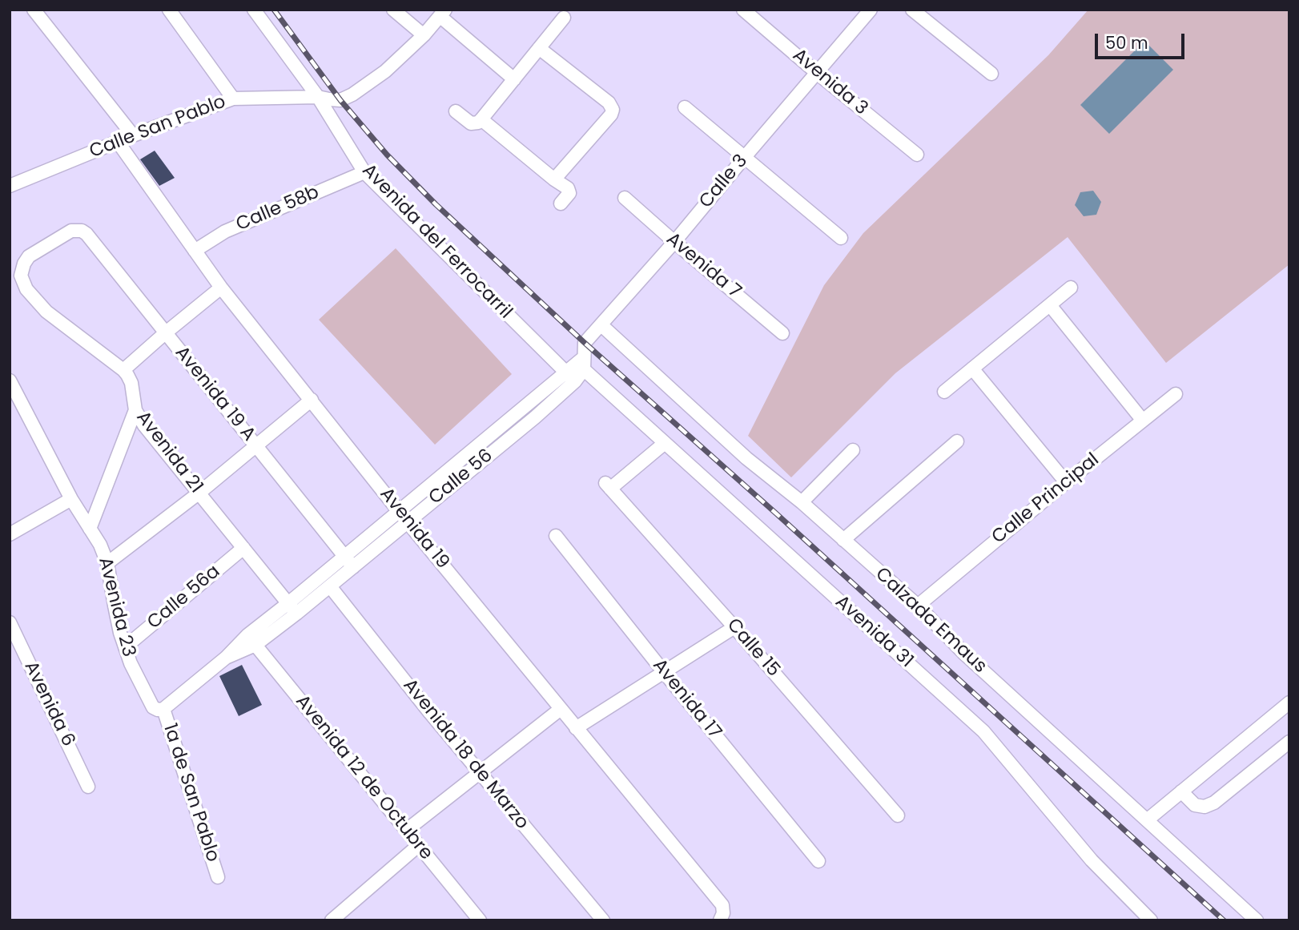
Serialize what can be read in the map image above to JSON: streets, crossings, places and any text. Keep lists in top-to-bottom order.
{
  "streets": {
    "street": [
      "Avenida 3",
      "Calle San Pablo",
      "Calle 3",
      "Calle 58b",
      "Avenida del Ferrocarril",
      "Avenida 7",
      "Avenida 19 A",
      "Avenida 21",
      "Calle 56",
      "Calle Principal",
      "Avenida 19",
      "Calle 56a",
      "Avenida 23",
      "Calzada Emaus",
      "Avenida 31",
      "Calle 15",
      "Avenida 17",
      "Avenida 6",
      "Avenida 18 de Marzo",
      "Avenida 12 de Octubre",
      "1a de San Pablo"
    ]
  },
  "crossings": [
    ["Avenida 3", "Calle 3"],
    ["Calle San Pablo", "Avenida del Ferrocarril"],
    ["Calle San Pablo", "Avenida 19"],
    ["Calle 3", "Avenida 7"],
    ["Calle 3", "Calle 56"],
    ["Calle 3", "Calzada Emaus"],
    ["Calle 3", "Avenida 31"],
    ["Calle 58b", "Avenida del Ferrocarril"],
    ["Calle 58b", "Avenida 19"],
    ["Avenida del Ferrocarril", "Calle 56"],
    ["Avenida 19 A", "Avenida 21"],
    ["Avenida 19 A", "Calle 56"],
    ["Avenida 21", "Calle 56"],
    ["Avenida 21", "Calle 56a"],
    ["Calle 56", "Avenida 19"],
    ["Calle 56", "Avenida 23"],
    ["Calle 56", "Avenida 31"],
    ["Calle 56", "Avenida 18 de Marzo"],
    ["Calle 56", "Avenida 12 de Octubre"],
    ["Calle 56", "1a de San Pablo"],
    ["Calle Principal", "Calzada Emaus"],
    ["Calle 56a", "Avenida 23"],
    ["Avenida 23", "1a de San Pablo"],
    ["Avenida 31", "Calle 15"]
  ],
  "scale_bar": "50 m"
}
